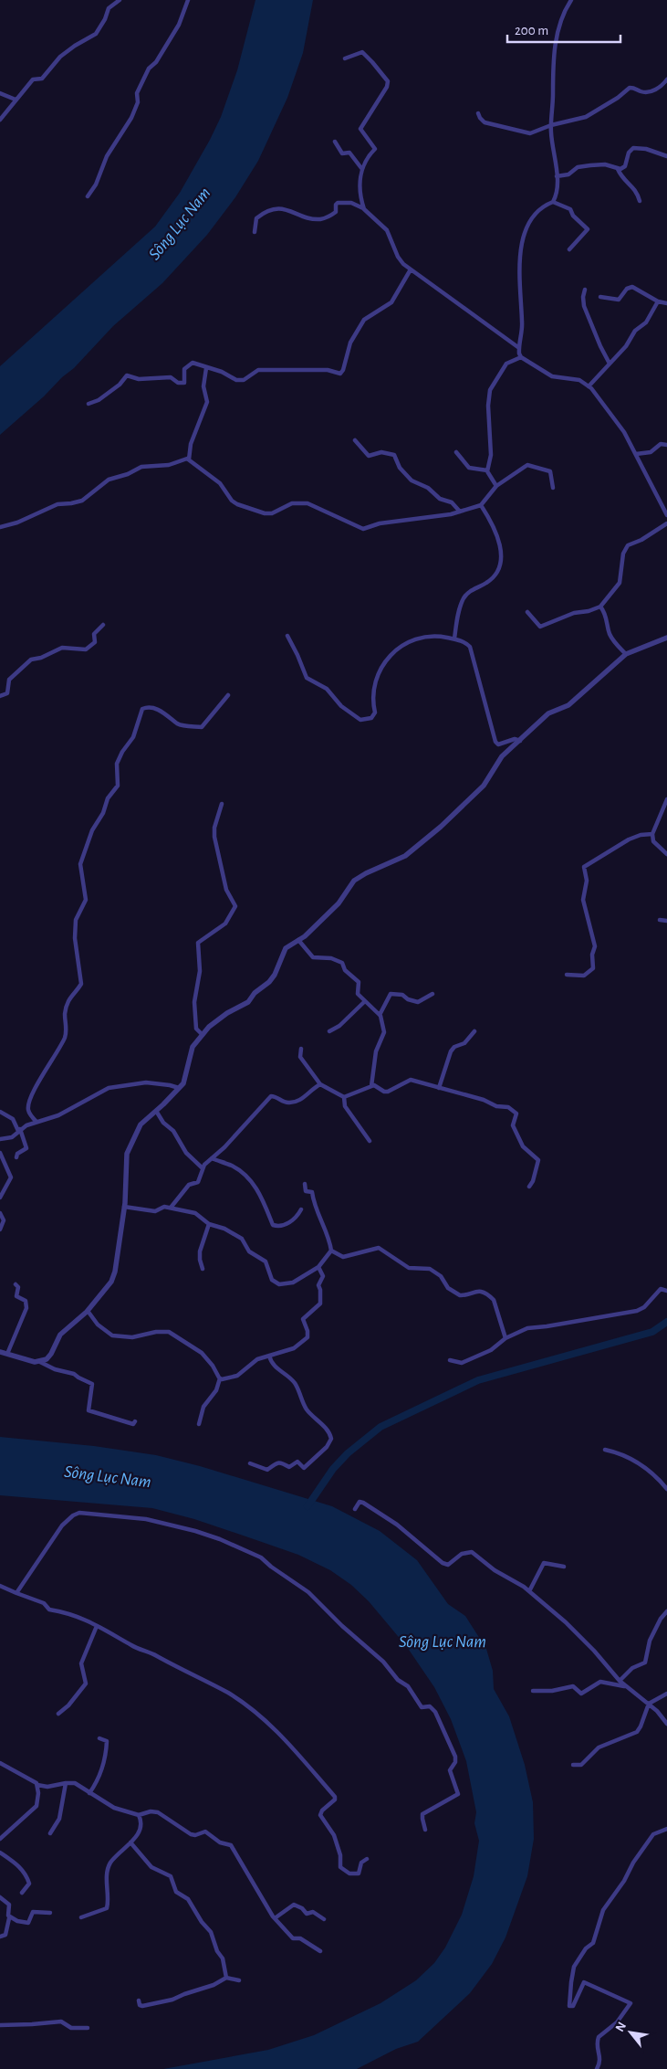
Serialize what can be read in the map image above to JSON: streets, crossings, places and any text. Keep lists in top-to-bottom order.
{
  "water": ["Sông Lục Nam"],
  "scale_bar": "200 m",
  "north": "top left"
}
